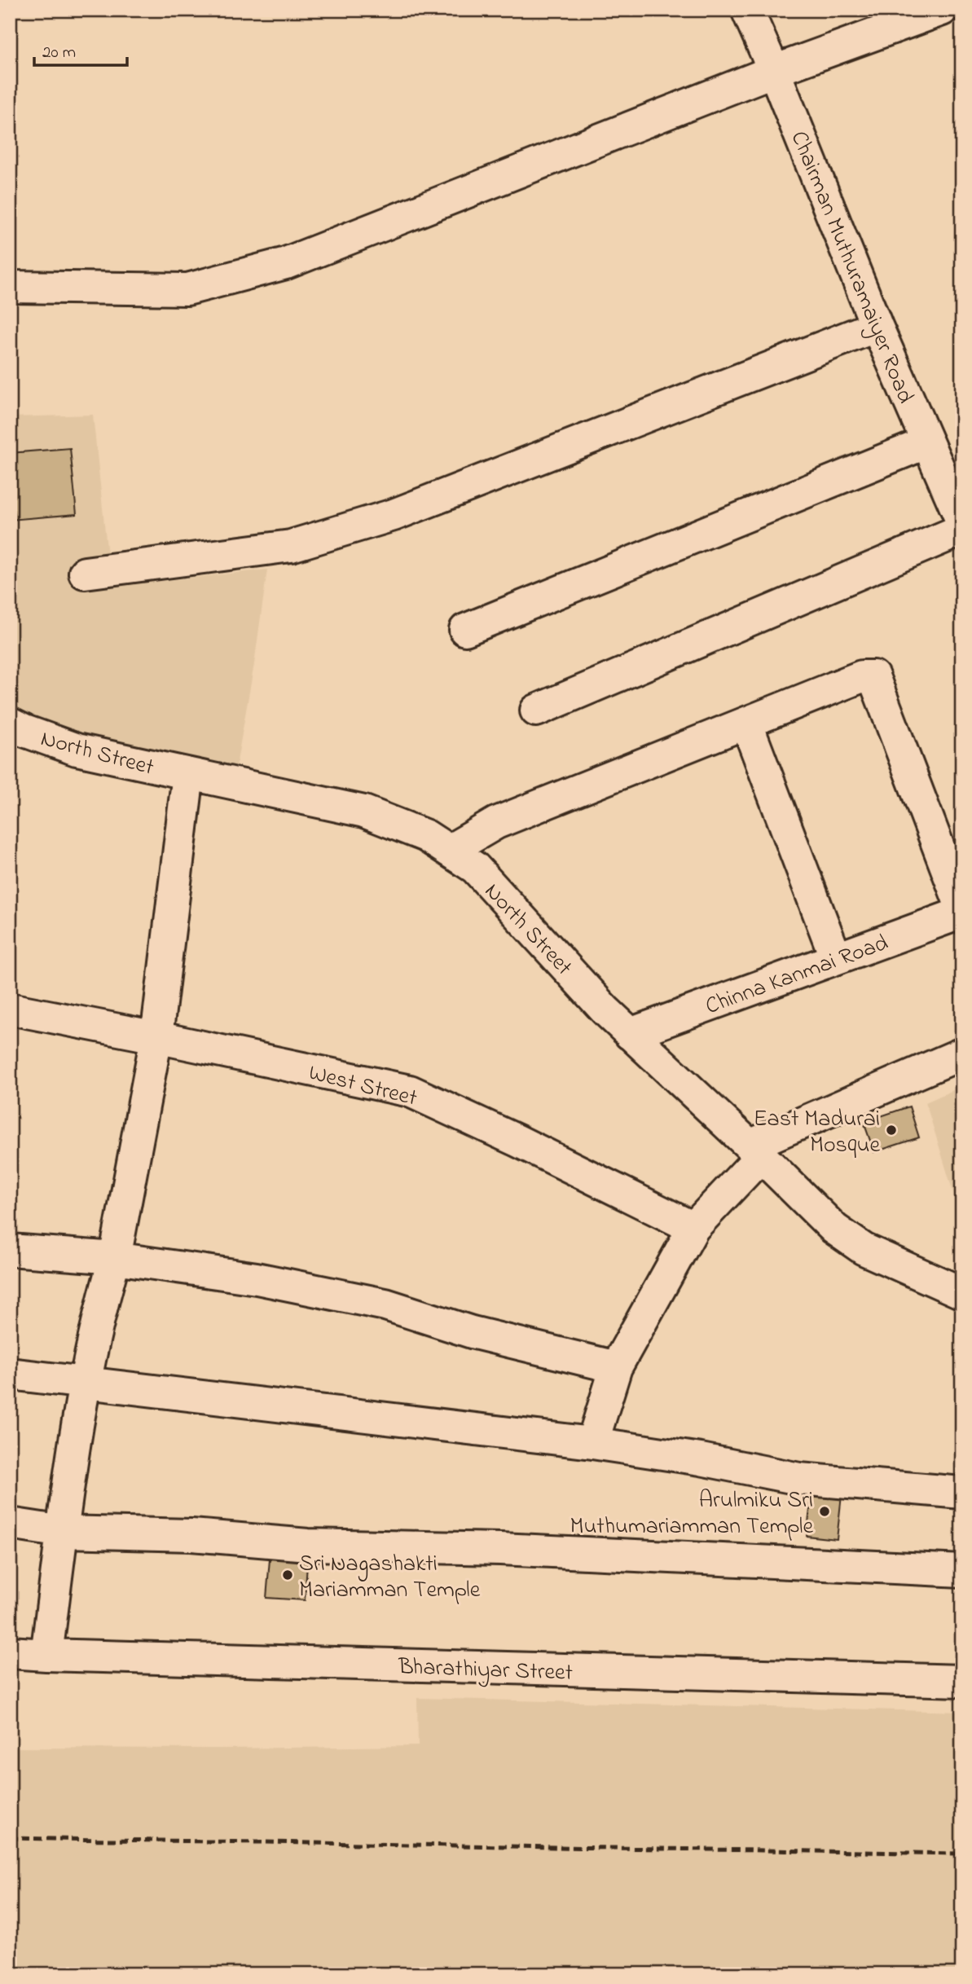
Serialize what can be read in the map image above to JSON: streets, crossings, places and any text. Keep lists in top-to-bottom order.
{
  "streets": {
    "street": [
      "Chairman Muthuramaiyer Road",
      "North Street",
      "Chinna Kanmai Road",
      "West Street",
      "Bharathiyar Street"
    ]
  },
  "crossings": [
    ["North Street", "Chinna Kanmai Road"]
  ],
  "places": ["East Madurai Mosque", "Arulmiku Sri Muthumariamman Temple", "Sri Nagashakti Mariamman Temple"],
  "scale_bar": "20 m"
}
